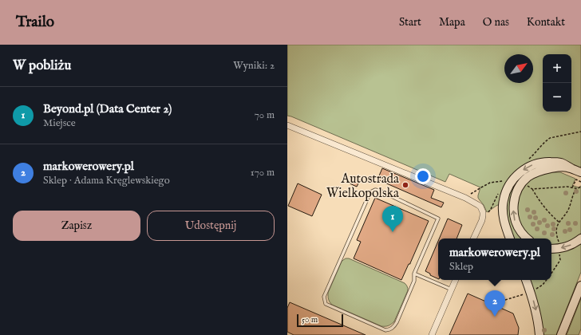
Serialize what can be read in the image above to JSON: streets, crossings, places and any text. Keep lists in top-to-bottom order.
{
  "places": ["Autostrada Wielkopolska"],
  "scale_bar": "50 m",
  "north": "top right",
  "page": {
    "header": "Trailo",
    "nav": [
      "Start",
      "Mapa",
      "O nas",
      "Kontakt"
    ],
    "heading": ["W pobliżu", "Wyniki: 2"],
    "map_buttons": ["+", "−"],
    "list": [
      {
        "mark": "1",
        "name": "Beyond.pl (Data Center 2)",
        "note": "Miejsce",
        "value": "70 m"
      },
      {
        "mark": "2",
        "name": "markowerowery.pl",
        "note": "Sklep · Adama Kręglewskiego",
        "value": "170 m"
      }
    ],
    "buttons": ["Zapisz", "Udostępnij"],
    "pins": ["1", "2"],
    "popup": ["markowerowery.pl", "Sklep"],
    "scale": "50 m"
  }
}
